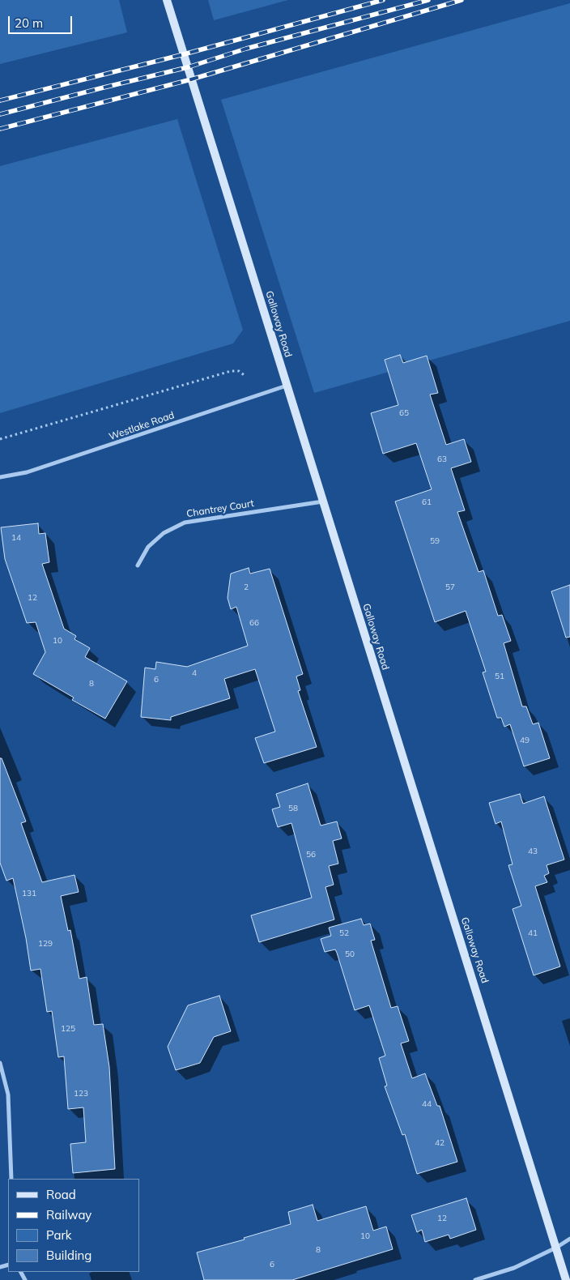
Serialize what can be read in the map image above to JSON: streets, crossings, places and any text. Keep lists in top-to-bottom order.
{
  "streets": {
    "street": ["Galloway Road", "Westlake Road", "Chantrey Court"]
  },
  "crossings": [
    ["Galloway Road", "Westlake Road"],
    ["Galloway Road", "Chantrey Court"]
  ],
  "house_numbers": [
    "65",
    "63",
    "61",
    "14",
    "59",
    "2",
    "57",
    "12",
    "66",
    "10",
    "4",
    "51",
    "6",
    "8",
    "49",
    "58",
    "43",
    "56",
    "131",
    "52",
    "41",
    "129",
    "50",
    "125",
    "123",
    "44",
    "42",
    "12",
    "10",
    "8",
    "6"
  ],
  "legend": [
    "Road",
    "Railway",
    "Park",
    "Building"
  ],
  "scale_bar": "20 m"
}
